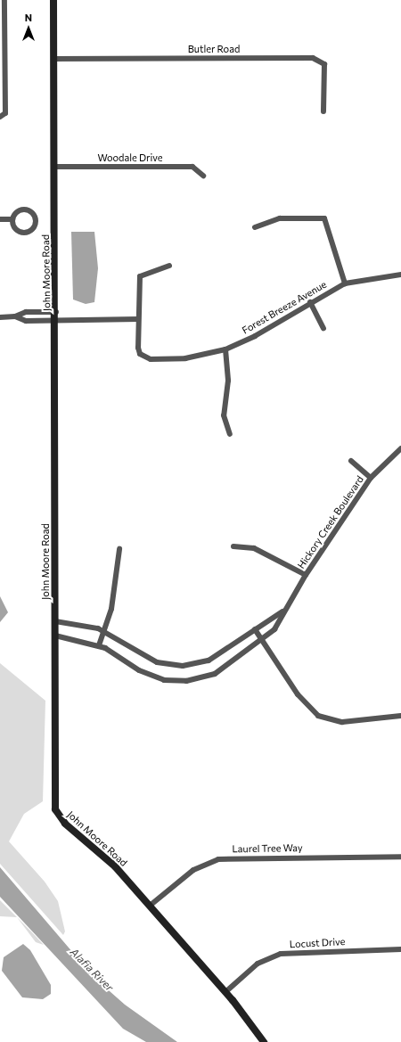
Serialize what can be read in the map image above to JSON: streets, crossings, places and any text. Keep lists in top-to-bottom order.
{
  "streets": {
    "street": [
      "Butler Road",
      "Woodale Drive",
      "John Moore Road",
      "Forest Breeze Avenue",
      "Hickory Creek Boulevard",
      "Laurel Tree Way",
      "Locust Drive"
    ]
  },
  "crossings": [
    ["Butler Road", "John Moore Road"],
    ["Woodale Drive", "John Moore Road"],
    ["John Moore Road", "Hickory Creek Boulevard"],
    ["John Moore Road", "Laurel Tree Way"],
    ["John Moore Road", "Locust Drive"]
  ],
  "water": ["Alafia River"],
  "north": "top"
}
